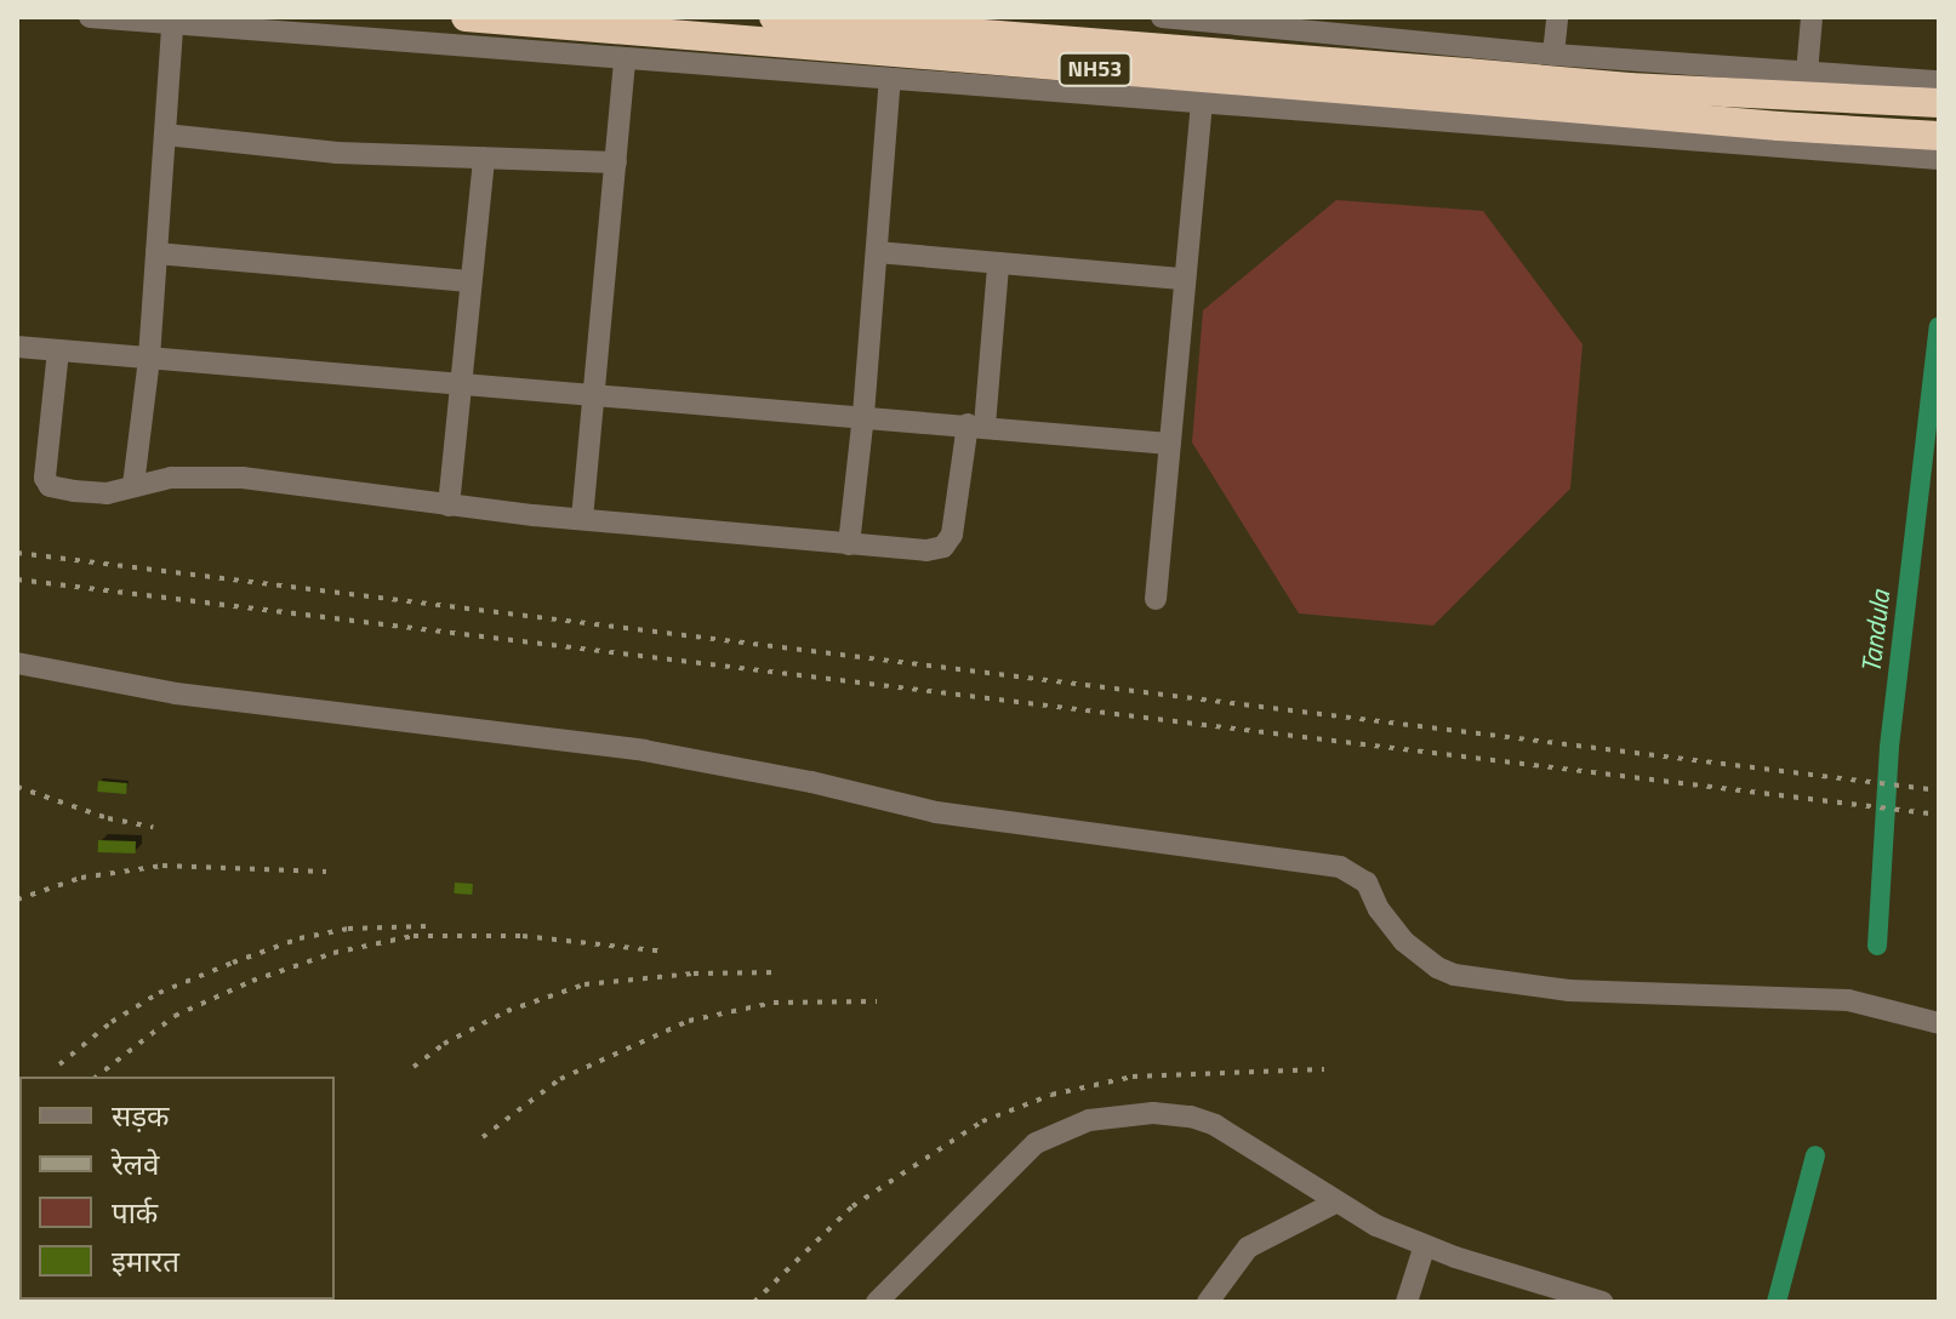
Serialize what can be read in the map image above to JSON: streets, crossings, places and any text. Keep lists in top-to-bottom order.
{
  "streets": {
    "highway": ["NH53"]
  },
  "water": ["Tandula"],
  "legend": [
    "सड़क",
    "रेलवे",
    "पार्क",
    "इमारत"
  ]
}
